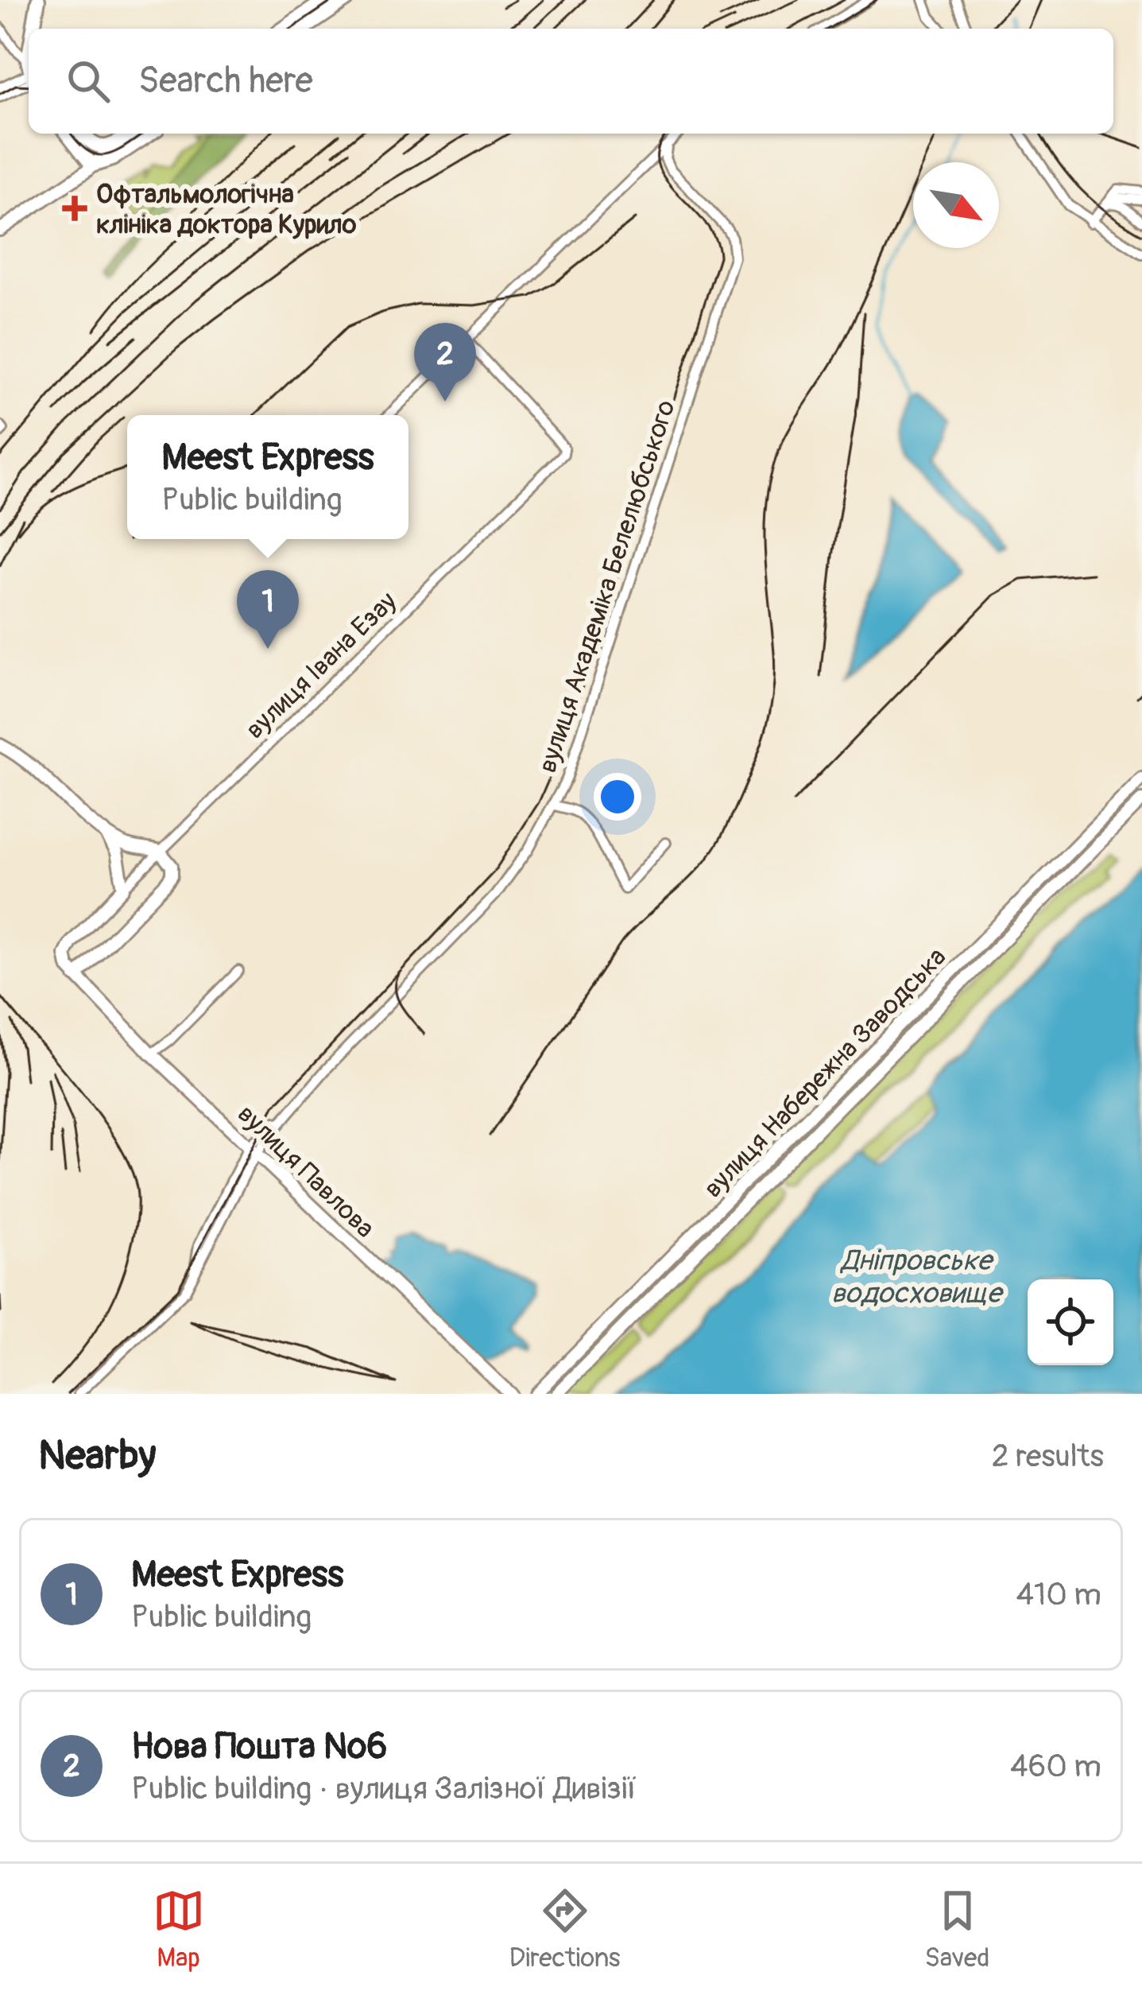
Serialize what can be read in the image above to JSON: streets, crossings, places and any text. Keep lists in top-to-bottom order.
{
  "streets": {
    "main road": ["вулиця Івана Езау", "вулиця Набережна Заводська", "вулиця Павлова"],
    "street": ["вулиця Академіка Белелюбського"]
  },
  "crossings": [
    ["вулиця Академіка Белелюбського", "вулиця Павлова"],
    ["вулиця Івана Езау", "вулиця Павлова"]
  ],
  "water": ["Дніпровське водосховище"],
  "places": {
    "health": ["Офтальмологічна клініка доктора Курило"]
  },
  "north": "bottom right",
  "page": {
    "search": "Search here",
    "pins": ["2", "1"],
    "popup": ["Meest Express", "Public building"],
    "heading": ["Nearby", "2 results"],
    "list": [
      {
        "mark": "1",
        "name": "Meest Express",
        "note": "Public building",
        "value": "410 m"
      },
      {
        "mark": "2",
        "name": "Нова Пошта №6",
        "note": "Public building · вулиця Залізної Дивізії",
        "value": "460 m"
      }
    ],
    "nav": ["Map", "Directions", "Saved"]
  }
}
